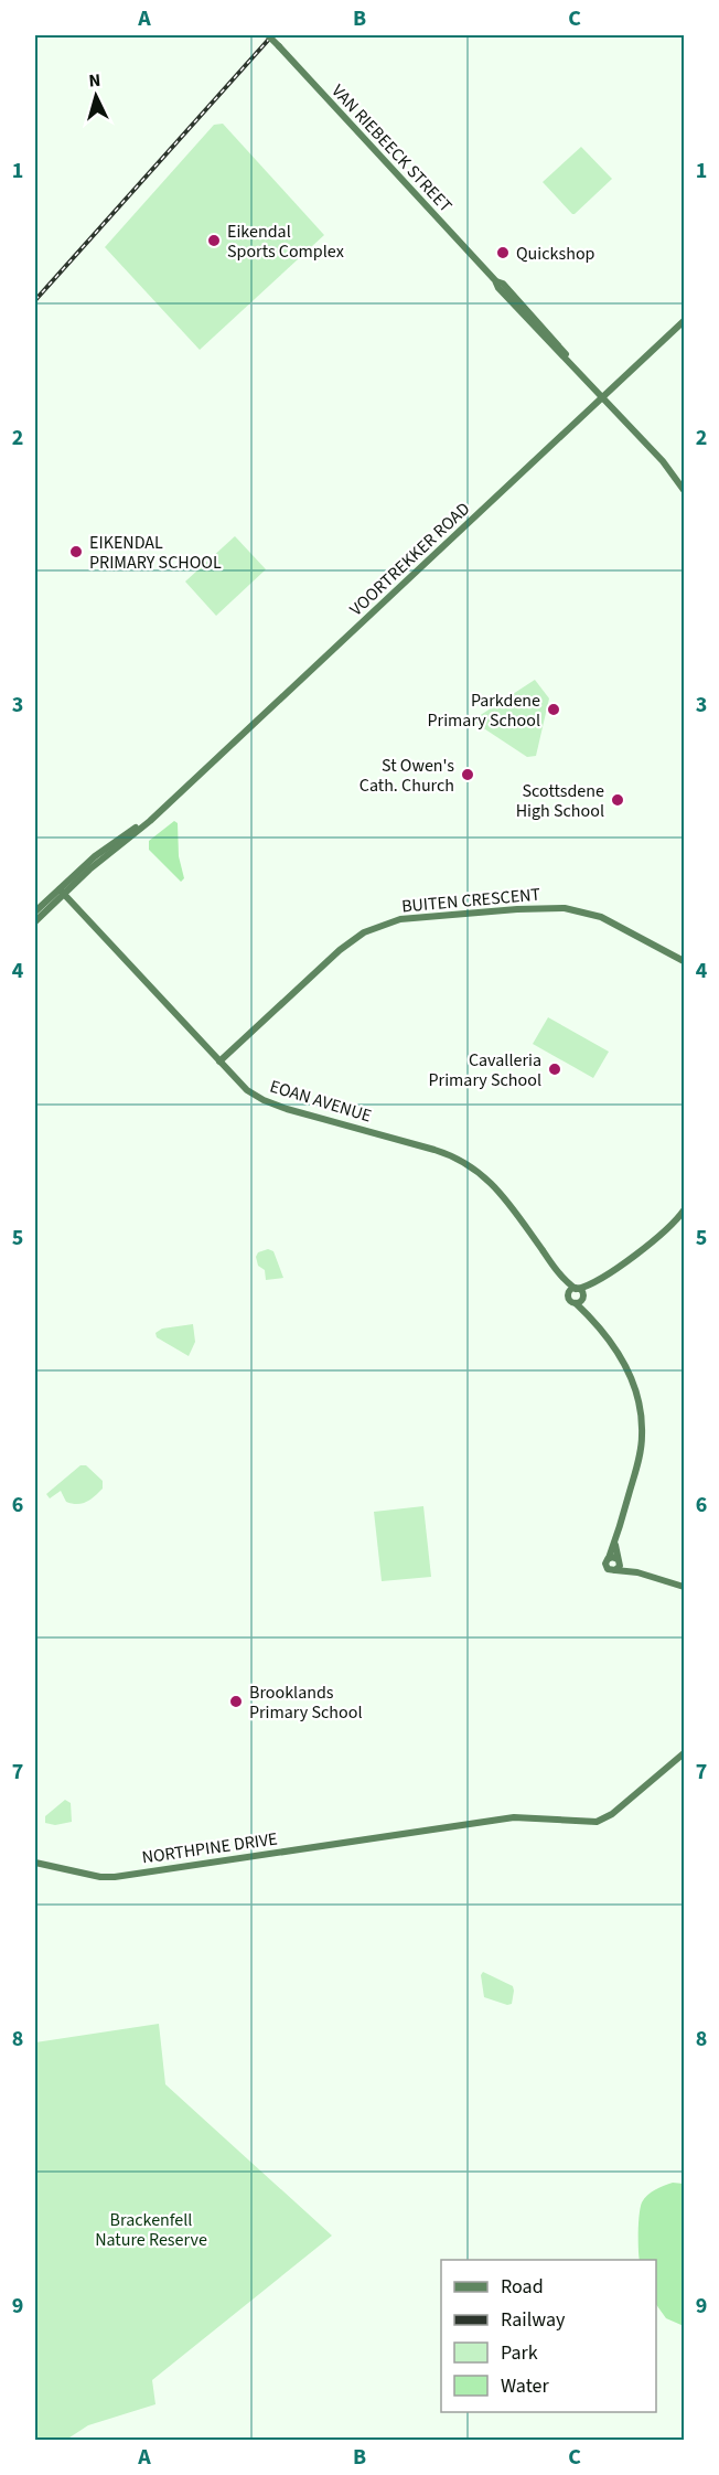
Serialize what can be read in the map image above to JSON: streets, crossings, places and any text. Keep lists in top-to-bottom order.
{
  "streets": {
    "street": [
      "VAN RIEBEECK STREET",
      "VOORTREKKER ROAD",
      "BUITEN CRESCENT",
      "EOAN AVENUE",
      "NORTHPINE DRIVE"
    ]
  },
  "crossings": [
    ["VAN RIEBEECK STREET", "VOORTREKKER ROAD"],
    ["VOORTREKKER ROAD", "EOAN AVENUE"],
    ["BUITEN CRESCENT", "EOAN AVENUE"]
  ],
  "parks": ["Brackenfell Nature Reserve"],
  "places": [
    "Eikendal Sports Complex",
    "Quickshop",
    "EIKENDAL PRIMARY SCHOOL",
    "Parkdene Primary School",
    "St Owen's Cath. Church",
    "Scottsdene High School",
    "Cavalleria Primary School",
    "Brooklands Primary School"
  ],
  "legend": [
    "Road",
    "Railway",
    "Park",
    "Water"
  ],
  "north": "top",
  "grid": {
    "columns": ["A", "B", "C"],
    "rows": [
      "1",
      "2",
      "3",
      "4",
      "5",
      "6",
      "7",
      "8",
      "9"
    ]
  }
}
